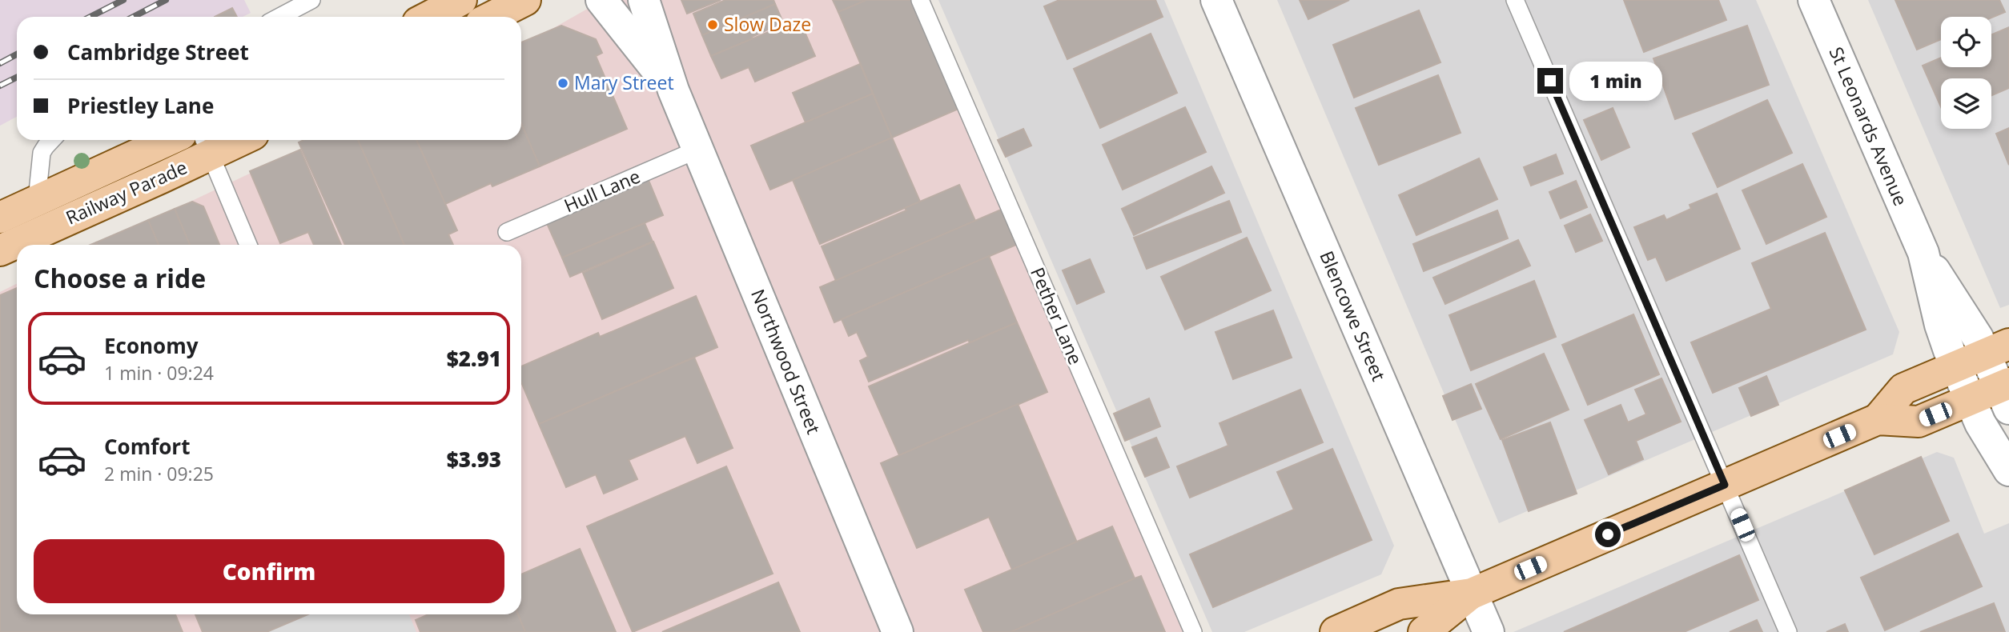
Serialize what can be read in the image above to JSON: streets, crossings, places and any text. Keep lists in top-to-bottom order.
{
  "streets": {
    "main road": ["Railway Parade"],
    "street": ["St Leonards Avenue", "Blencowe Street", "Northwood Street"],
    "lane": ["Hull Lane", "Pether Lane"]
  },
  "crossings": [
    ["Hull Lane", "Northwood Street"]
  ],
  "places": ["Slow Daze", "Mary Street"],
  "page": {
    "banner": ["Cambridge Street", "Priestley Lane"],
    "bubble": "1 min",
    "heading": "Choose a ride",
    "list": [
      {
        "name": "Economy",
        "note": "1 min · 09:24",
        "value": "$2.91"
      },
      {
        "name": "Comfort",
        "note": "2 min · 09:25",
        "value": "$3.93"
      }
    ],
    "buttons": "Confirm"
  }
}
